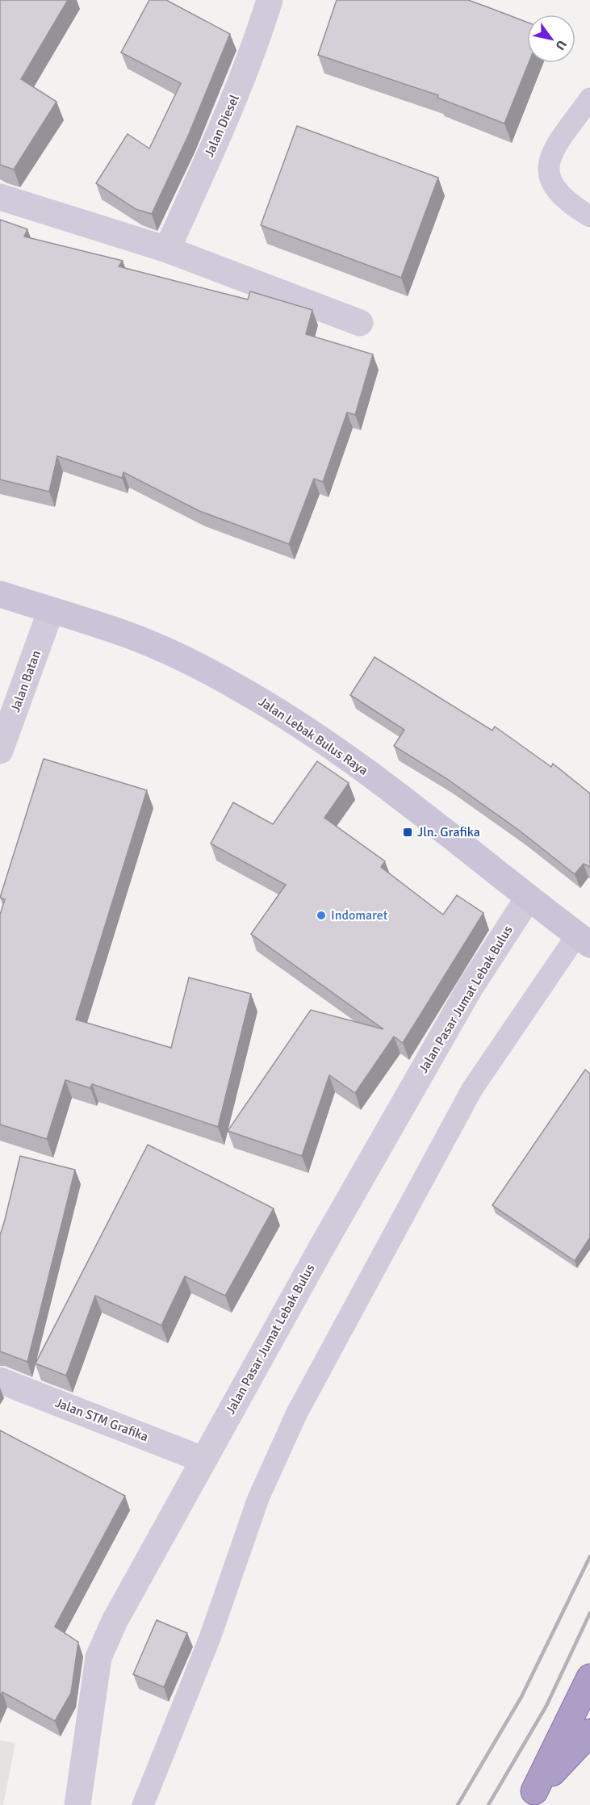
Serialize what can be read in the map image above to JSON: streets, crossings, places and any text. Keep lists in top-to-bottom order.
{
  "streets": {
    "main road": ["Jalan Lebak Bulus Raya"],
    "street": [
      "Jalan Diesel",
      "Jalan Batan",
      "Jalan Pasar Jumat Lebak Bulus",
      "Jalan STM Grafika"
    ]
  },
  "crossings": [
    ["Jalan Batan", "Jalan Lebak Bulus Raya"],
    ["Jalan Lebak Bulus Raya", "Jalan Pasar Jumat Lebak Bulus"],
    ["Jalan Pasar Jumat Lebak Bulus", "Jalan STM Grafika"]
  ],
  "places": {
    "transit": ["Jln. Grafika"],
    "other": ["Indomaret"]
  },
  "north": "bottom right"
}
